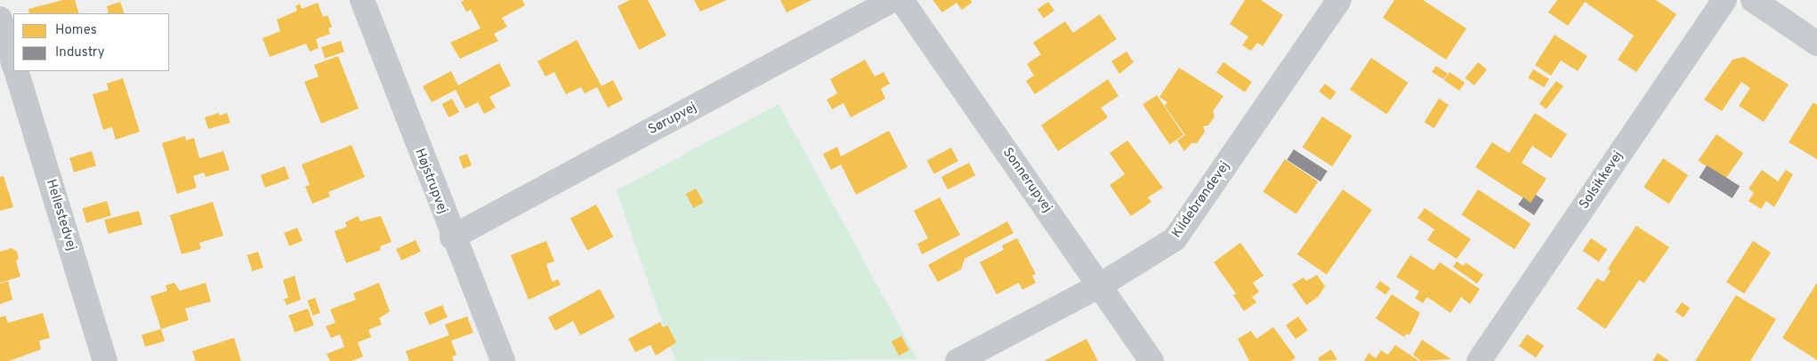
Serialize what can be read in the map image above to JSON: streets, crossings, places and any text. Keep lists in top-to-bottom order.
{
  "streets": {
    "street": [
      "Sørupvej",
      "Sonnerupvej",
      "Solsikkevej",
      "Højstrupvej",
      "Kildebrøndevej",
      "Hellestedvej"
    ]
  },
  "crossings": [
    ["Sørupvej", "Højstrupvej"],
    ["Sonnerupvej", "Kildebrøndevej"]
  ],
  "legend": ["Homes", "Industry"]
}
